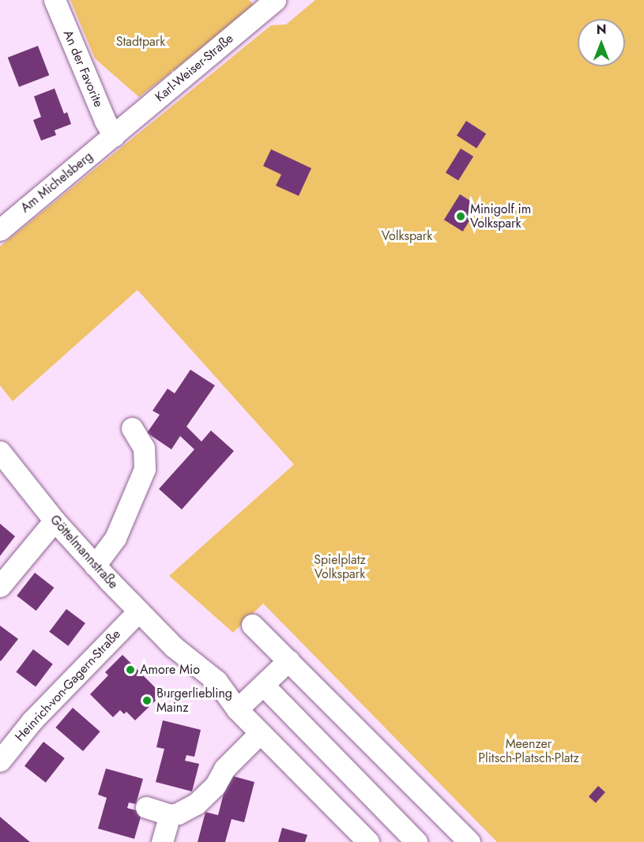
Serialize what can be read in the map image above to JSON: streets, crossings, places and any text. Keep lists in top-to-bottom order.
{
  "streets": {
    "street": [
      "Karl-Weiser-Straße",
      "An der Favorite",
      "Am Michelsberg",
      "Göttelmannstraße",
      "Heinrich-von-Gagern-Straße"
    ]
  },
  "crossings": [
    ["Karl-Weiser-Straße", "An der Favorite"],
    ["Karl-Weiser-Straße", "Am Michelsberg"],
    ["An der Favorite", "Am Michelsberg"],
    ["Göttelmannstraße", "Heinrich-von-Gagern-Straße"]
  ],
  "parks": [
    "Stadtpark",
    "Volkspark",
    "Spielplatz Volkspark",
    "Meenzer Plitsch-Platsch-Platz"
  ],
  "places": ["Minigolf im Volkspark", "Amore Mio", "Burgerliebling Mainz"],
  "north": "top"
}
